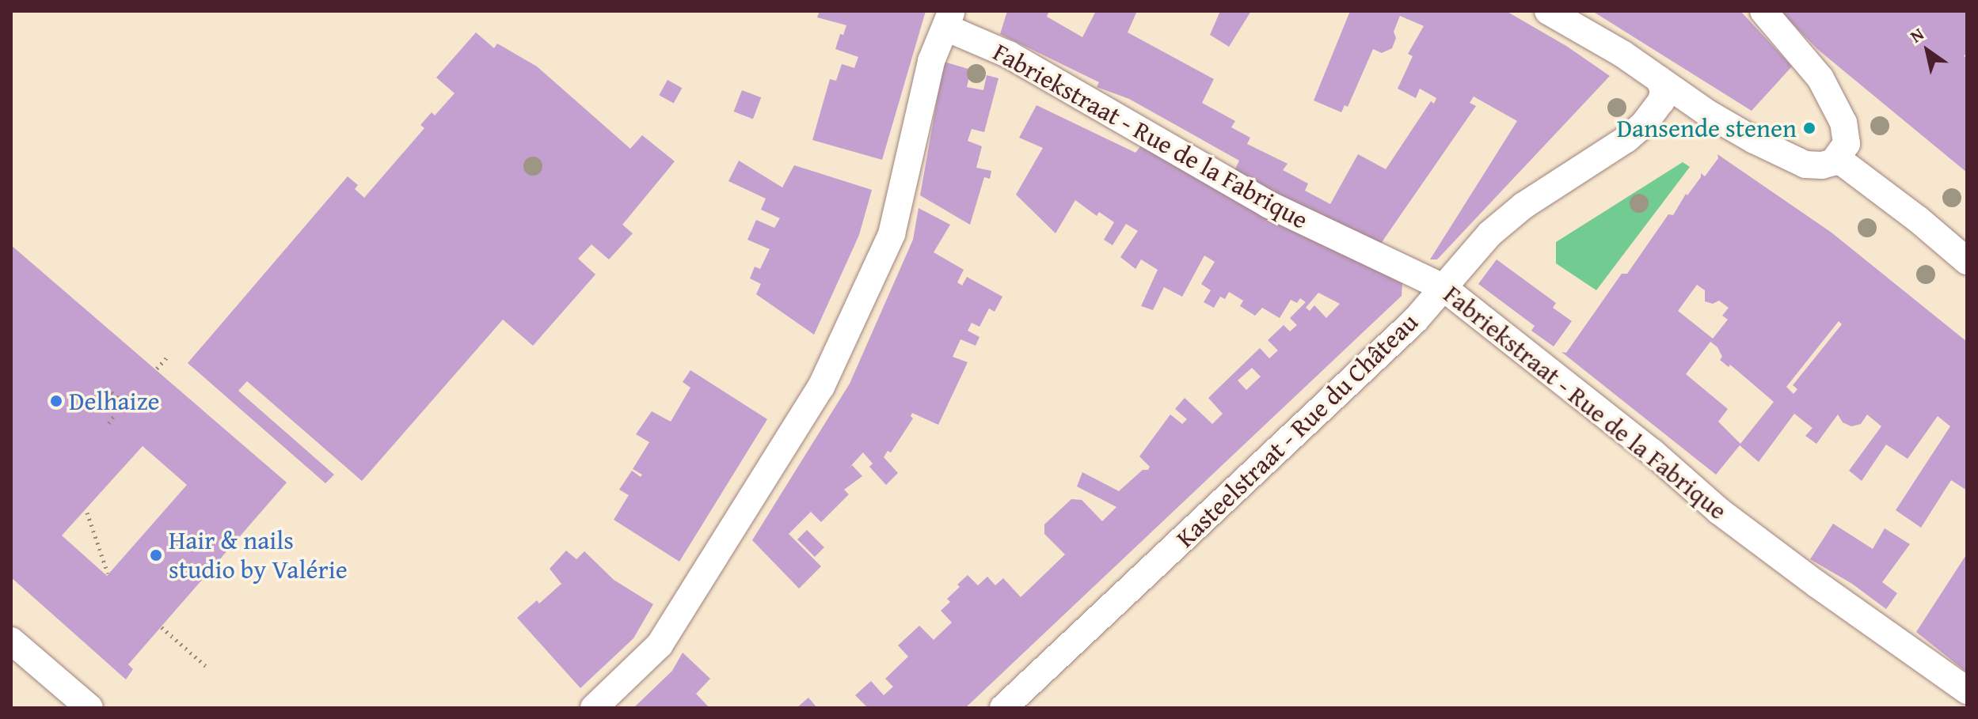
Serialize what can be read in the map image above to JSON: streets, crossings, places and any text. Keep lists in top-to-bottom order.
{
  "streets": {
    "street": ["Fabriekstraat - Rue de la Fabrique", "Kasteelstraat - Rue du Château"]
  },
  "crossings": [
    ["Fabriekstraat - Rue de la Fabrique", "Kasteelstraat - Rue du Château"]
  ],
  "places": ["Dansende stenen", "Delhaize", "Hair & nails studio by Valérie"],
  "north": "top left"
}
